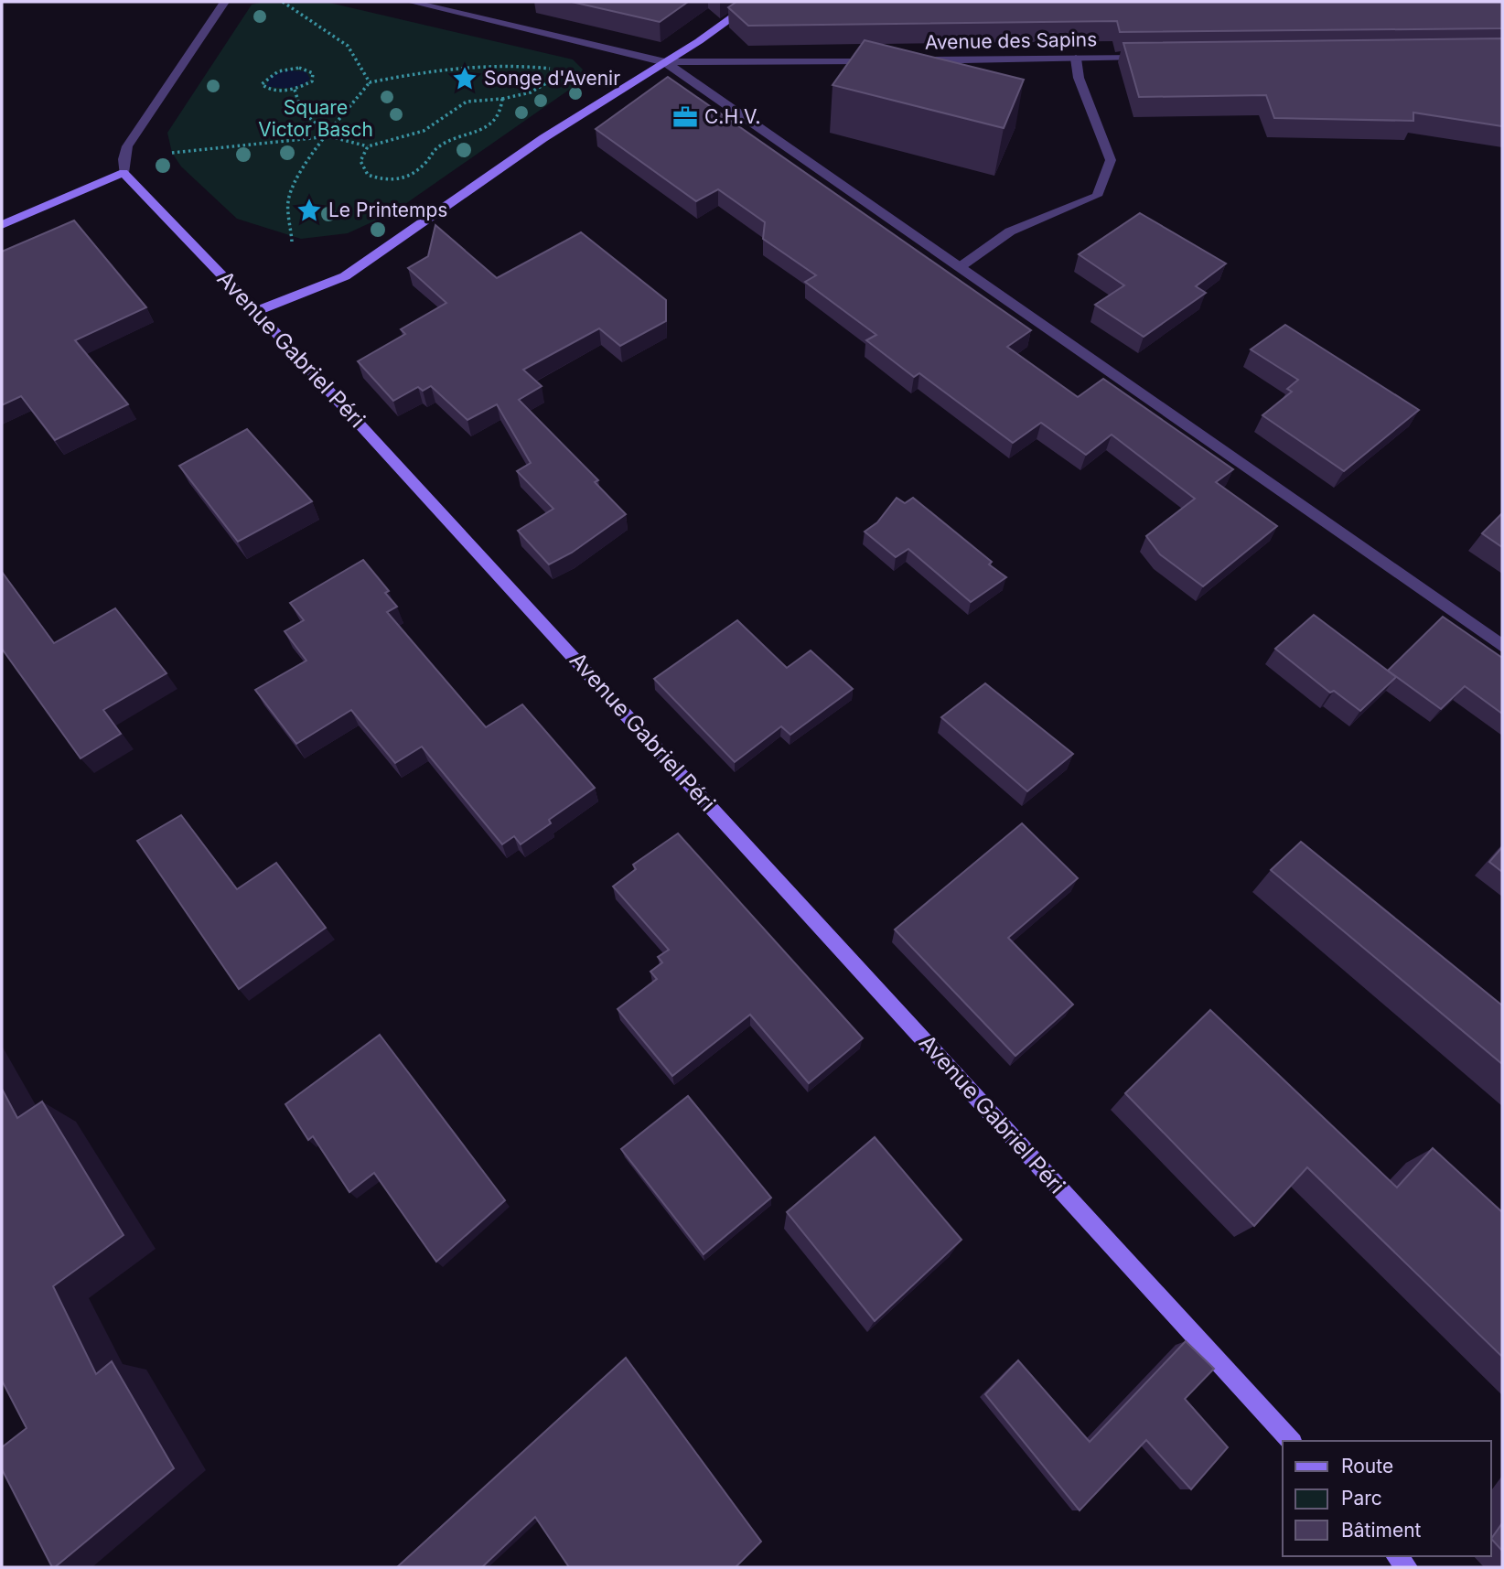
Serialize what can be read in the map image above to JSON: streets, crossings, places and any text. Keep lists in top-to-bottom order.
{
  "streets": {
    "street": ["Avenue des Sapins", "Avenue Gabriel Péri"]
  },
  "parks": ["Square Victor Basch"],
  "places": {
    "place": ["Songe d'Avenir", "Le Printemps"],
    "office": ["C.H.V."]
  },
  "legend": ["Route", "Parc", "Bâtiment"]
}
